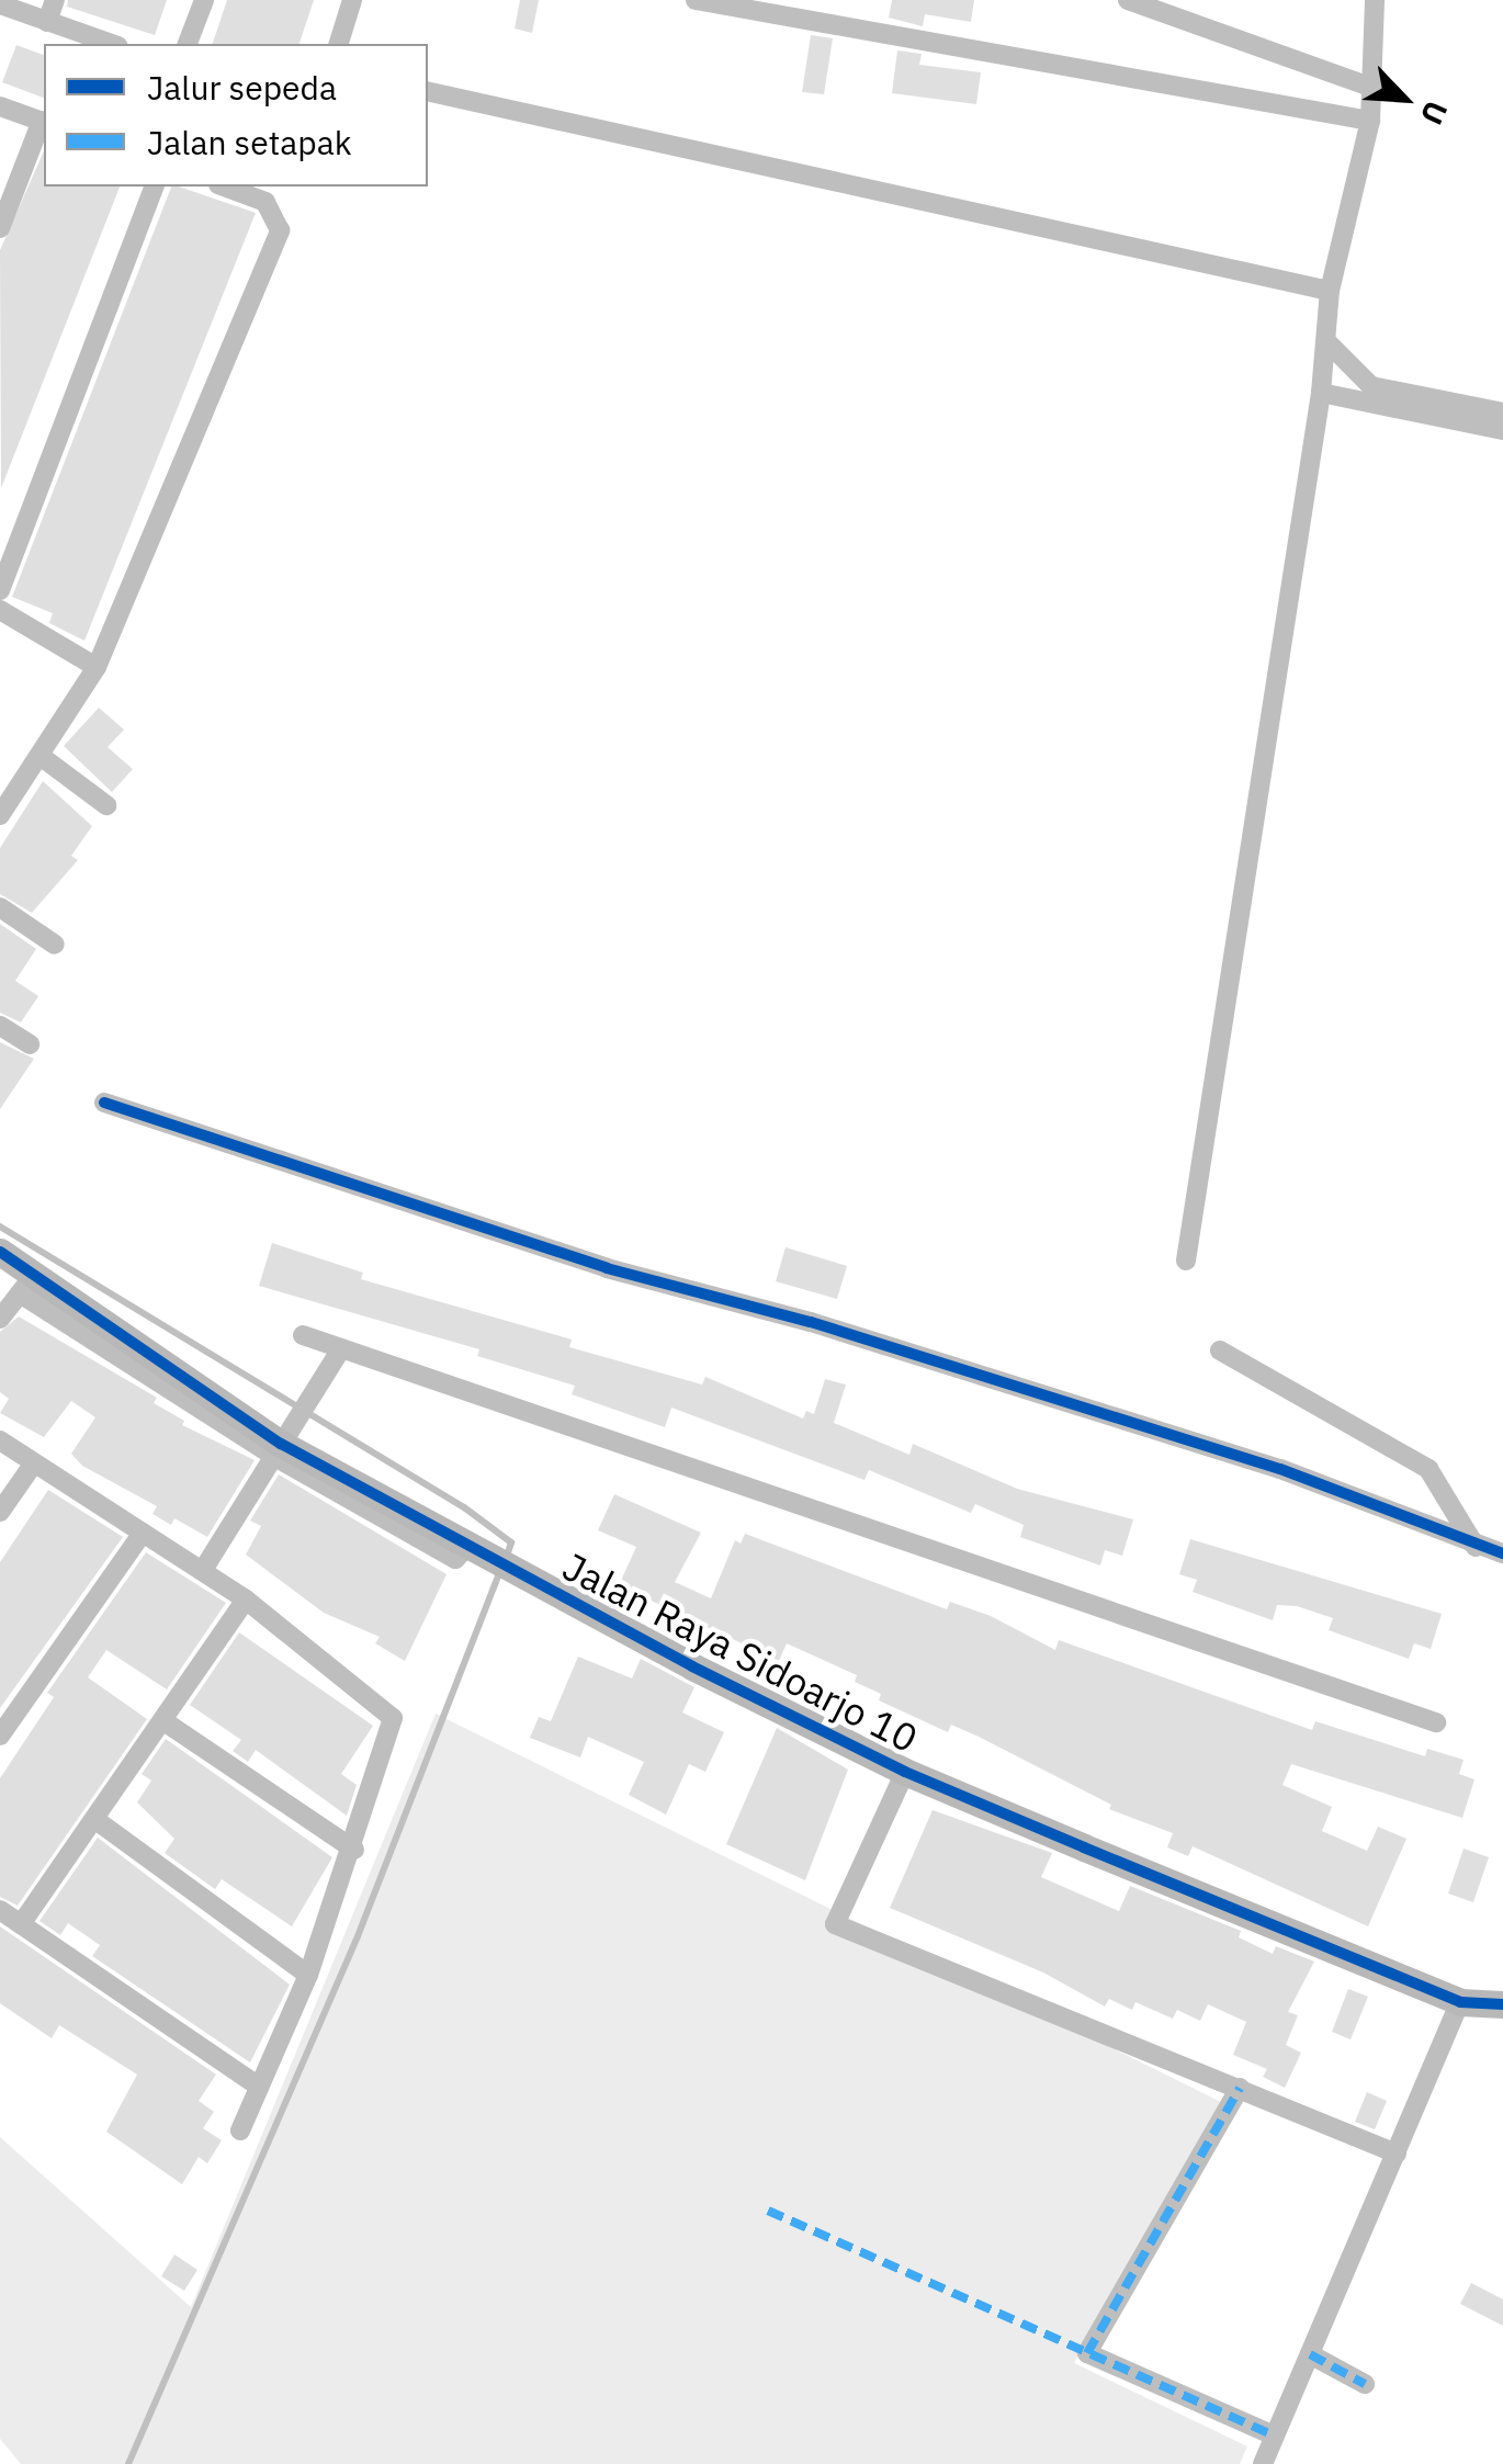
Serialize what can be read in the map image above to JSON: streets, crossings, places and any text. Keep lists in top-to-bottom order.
{
  "streets": {
    "street": ["Jalan Raya Sidoarjo 10"]
  },
  "legend": ["Jalur sepeda", "Jalan setapak"],
  "north": "bottom right"
}
